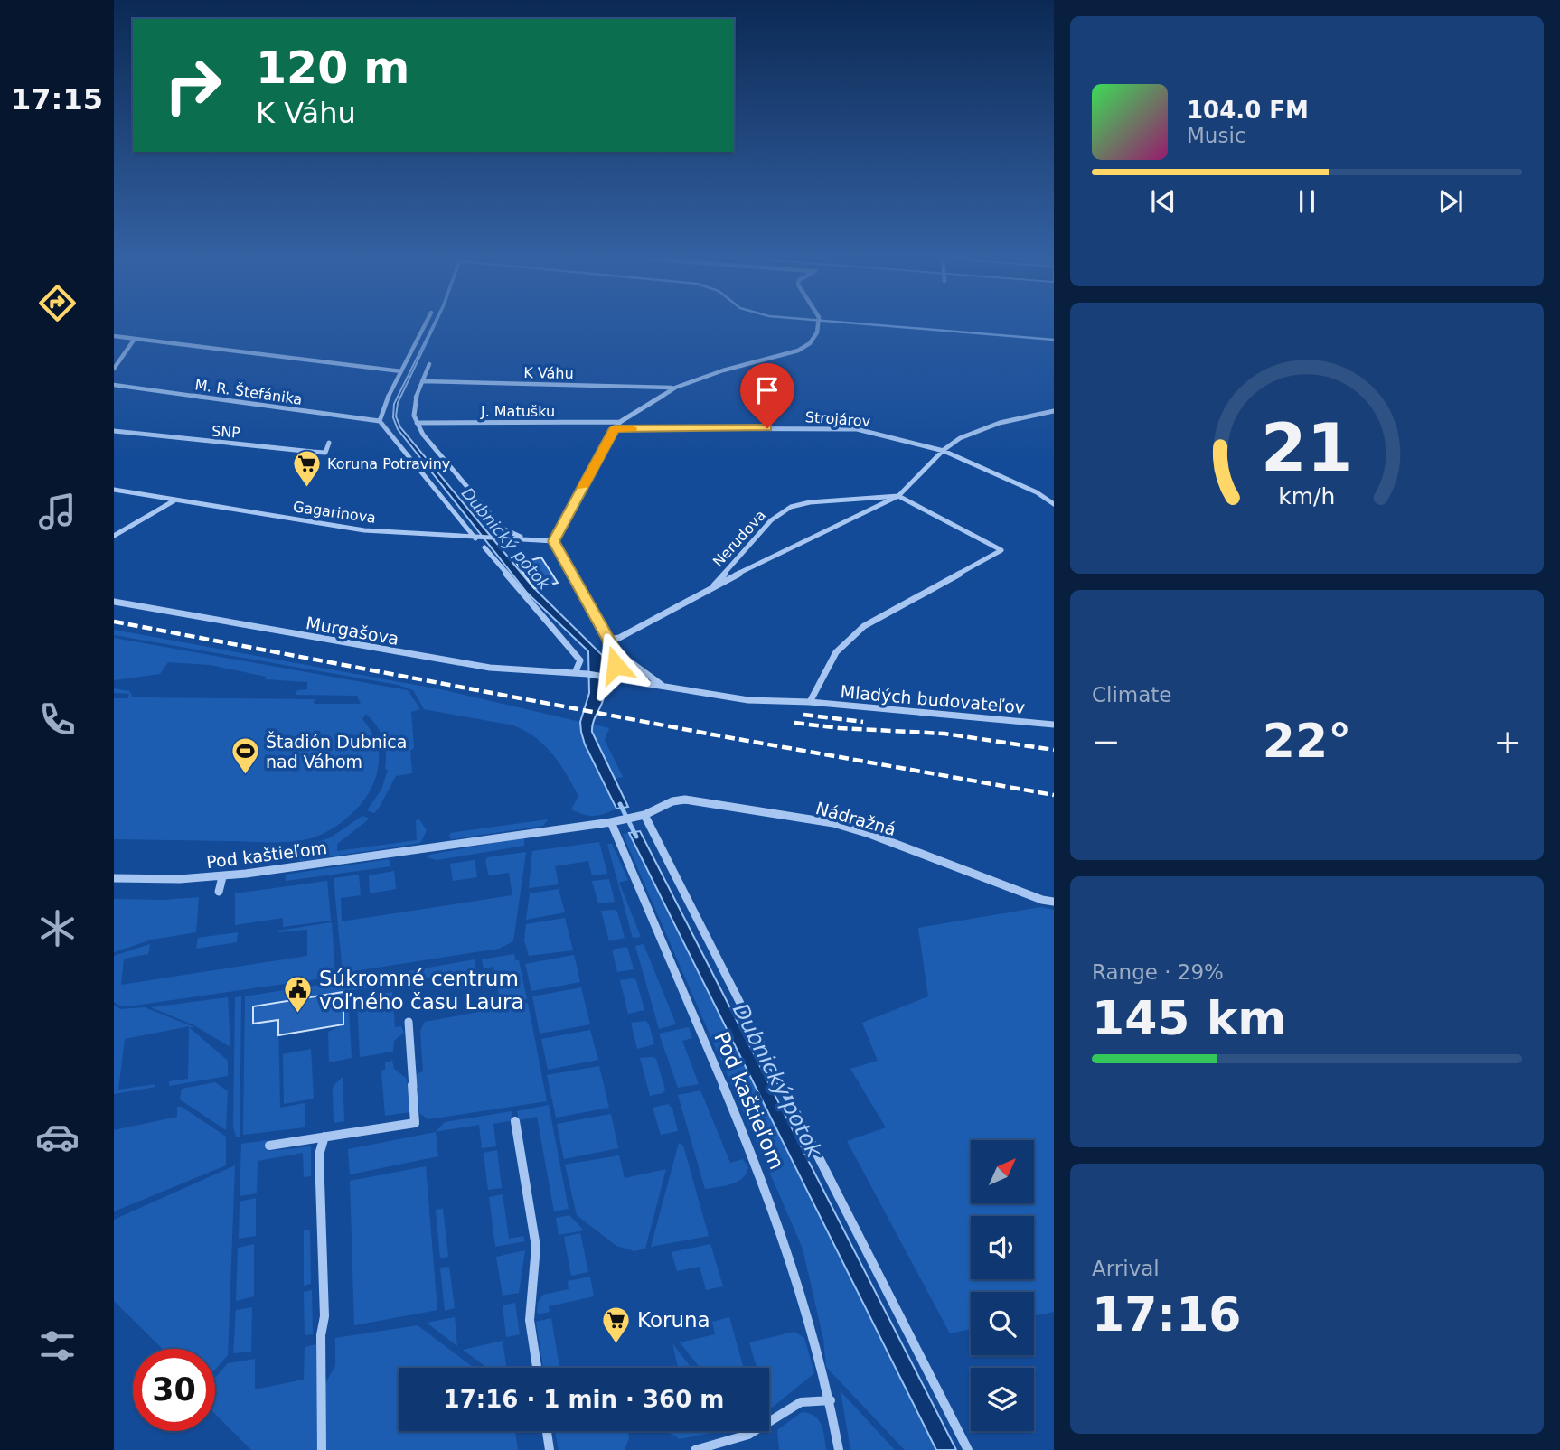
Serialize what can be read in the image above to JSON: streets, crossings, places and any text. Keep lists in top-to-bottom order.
{
  "streets": {
    "street": [
      "K Váhu",
      "M. R. Štefánika",
      "J. Matušku",
      "Strojárov",
      "SNP",
      "Gagarinova",
      "Nerudova",
      "Murgašova",
      "Mladých budovateľov",
      "Nádražná",
      "Pod kaštieľom"
    ]
  },
  "crossings": [
    ["K Váhu", "J. Matušku"],
    ["K Váhu", "Strojárov"],
    ["K Váhu", "Gagarinova"],
    ["Strojárov", "Nerudova"],
    ["Nerudova", "Mladých budovateľov"],
    ["Murgašova", "Mladých budovateľov"],
    ["Nádražná", "Pod kaštieľom"]
  ],
  "water": ["Dubnický potok"],
  "places": {
    "supermarket": ["Koruna Potraviny", "Koruna"],
    "sports": ["Štadión Dubnica nad Váhom"],
    "public building": ["Súkromné centrum voľného času Laura"]
  },
  "north": "top right",
  "page": {
    "tabs": "17:15",
    "turn": ["120 m", "K Váhu"],
    "song": ["104.0 FM", "Music"],
    "tile": [
      "Climate",
      ["Range · 29%", "145 km"],
      ["Arrival", "17:16"]
    ],
    "heat": ["−", "22°", "+"],
    "limit": "30",
    "trip": "17:16 · 1 min · 360 m",
    "gauge": ["21", "km/h"]
  }
}
